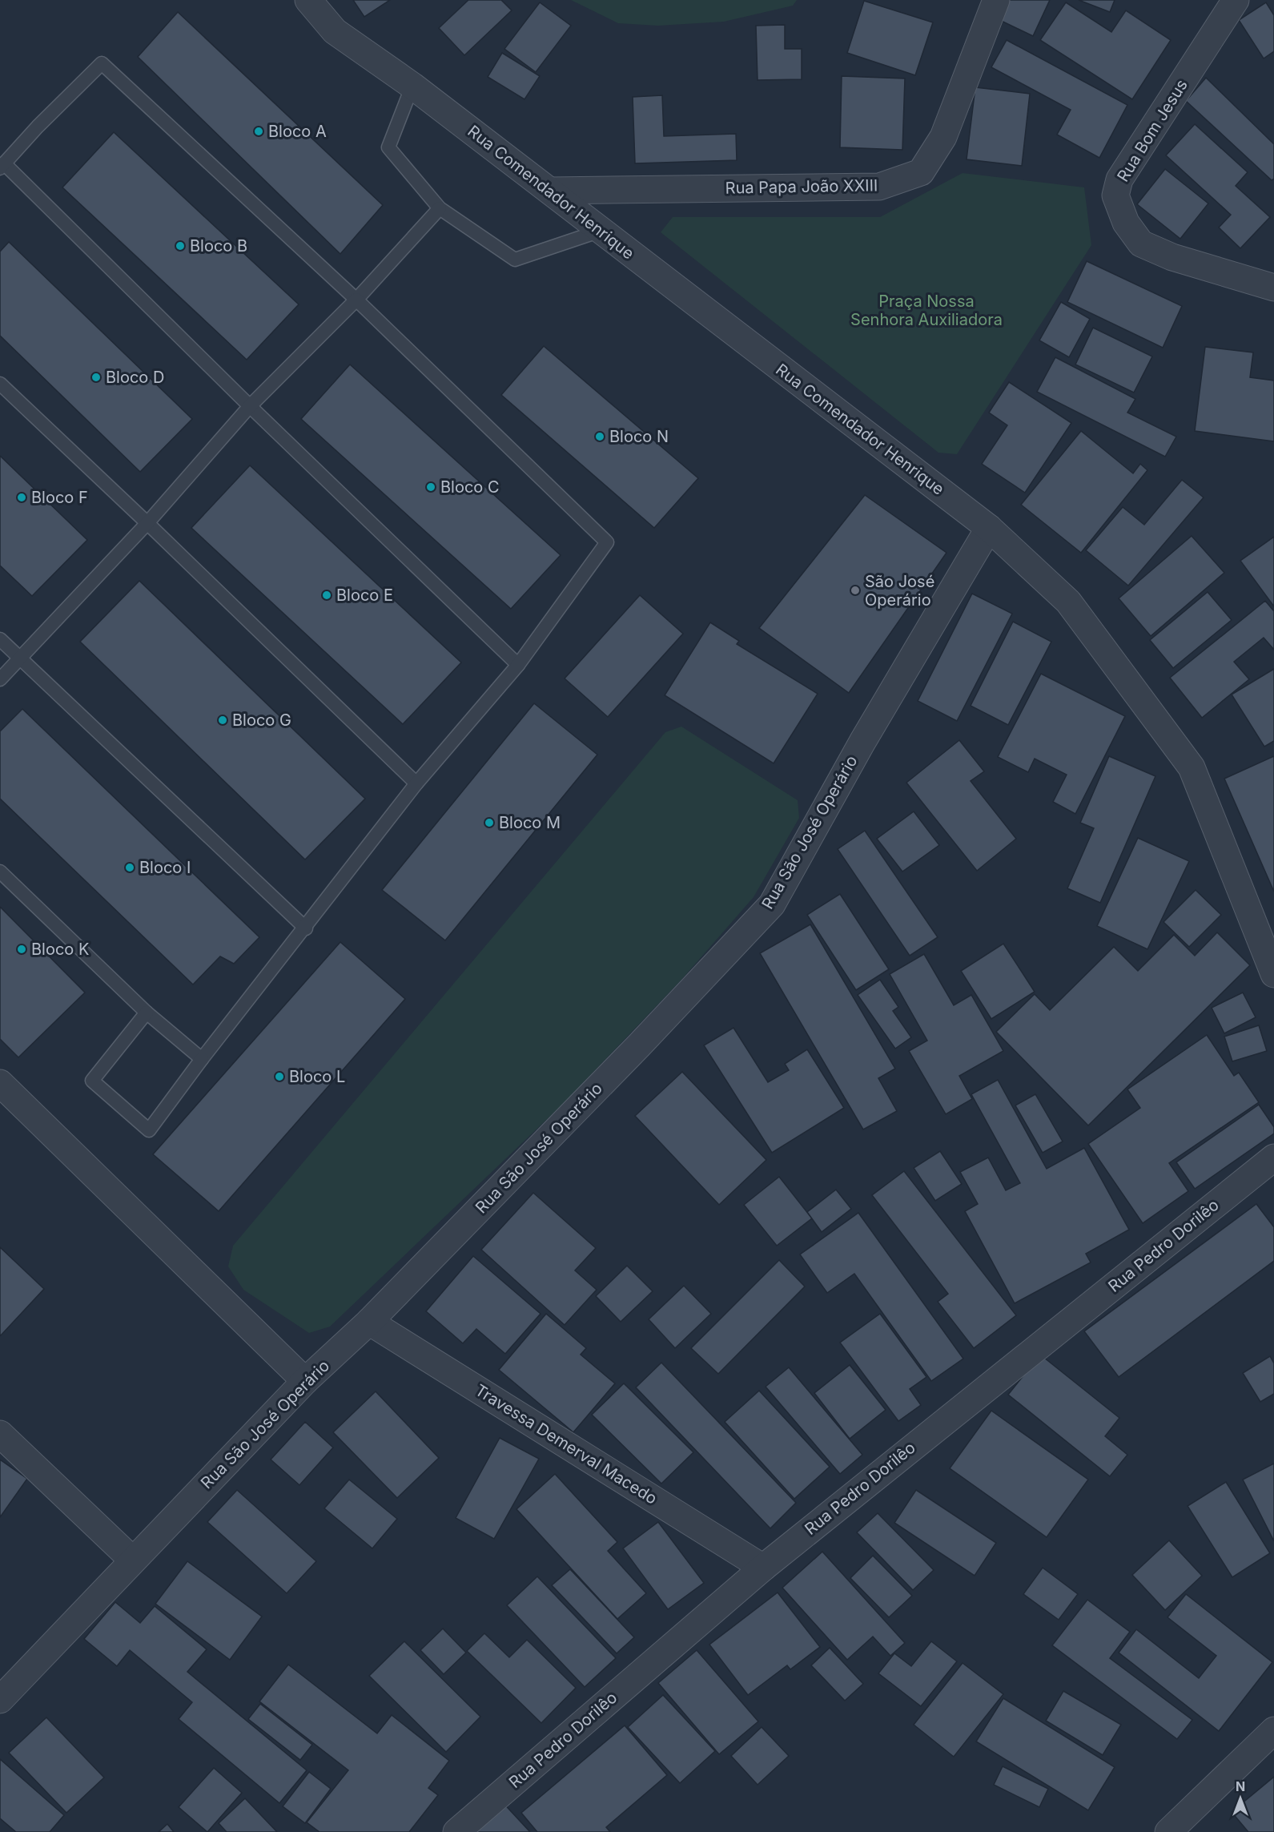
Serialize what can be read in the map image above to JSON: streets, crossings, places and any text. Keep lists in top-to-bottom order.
{
  "streets": {
    "street": [
      "Rua Bom Jesus",
      "Rua Papa João XXIII",
      "Rua Comendador Henrique",
      "Rua São José Operário",
      "Rua Pedro Dorilêo",
      "Travessa Demerval Macedo"
    ]
  },
  "crossings": [
    ["Rua Papa João XXIII", "Rua Comendador Henrique"],
    ["Rua Comendador Henrique", "Rua São José Operário"],
    ["Rua São José Operário", "Travessa Demerval Macedo"],
    ["Rua Pedro Dorilêo", "Travessa Demerval Macedo"]
  ],
  "parks": ["Praça Nossa Senhora Auxiliadora"],
  "places": [
    "Bloco A",
    "Bloco B",
    "Bloco D",
    "Bloco N",
    "Bloco C",
    "Bloco F",
    "São José Operário",
    "Bloco E",
    "Bloco G",
    "Bloco M",
    "Bloco I",
    "Bloco K",
    "Bloco L"
  ],
  "north": "top"
}
